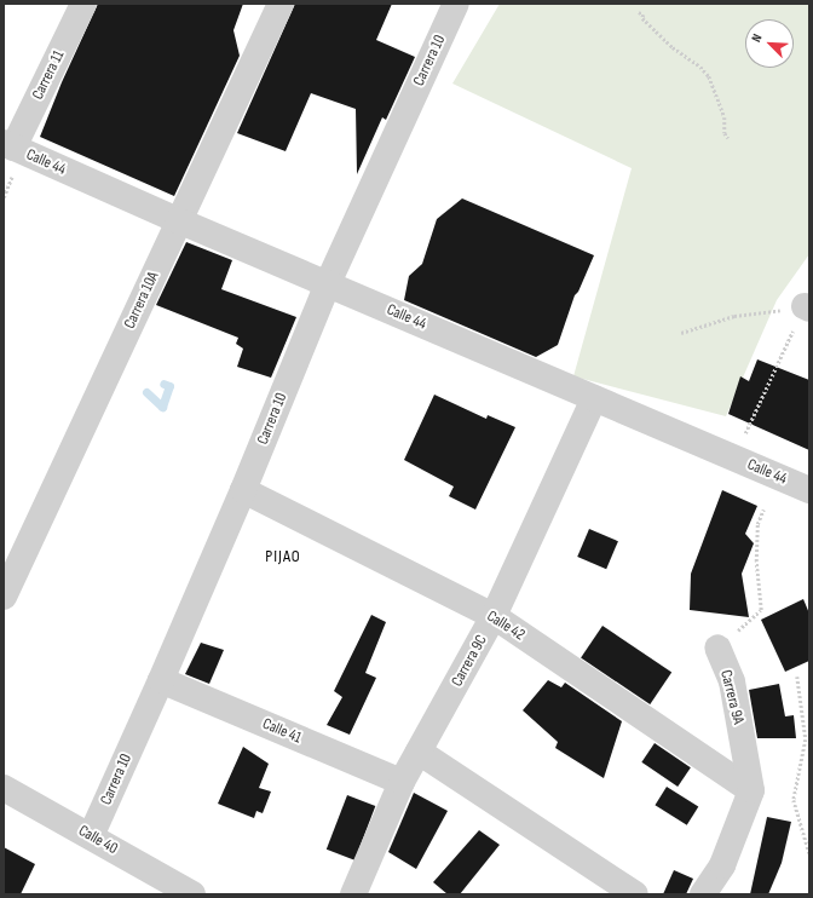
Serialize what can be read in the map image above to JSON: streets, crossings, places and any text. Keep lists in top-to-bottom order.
{
  "streets": {
    "street": [
      "Carrera 10",
      "Carrera 11",
      "Calle 44",
      "Carrera 10A",
      "Calle 42",
      "Carrera 9C",
      "Carrera 9A",
      "Calle 41",
      "Calle 40"
    ]
  },
  "crossings": [
    ["Carrera 10", "Calle 44"],
    ["Carrera 10", "Calle 42"],
    ["Carrera 10", "Calle 41"],
    ["Carrera 10", "Calle 40"],
    ["Carrera 11", "Calle 44"],
    ["Calle 44", "Carrera 10A"],
    ["Calle 44", "Carrera 9C"],
    ["Calle 42", "Carrera 9C"],
    ["Calle 42", "Carrera 9A"],
    ["Carrera 9C", "Calle 41"]
  ],
  "districts": ["PIJAO"],
  "north": "top left"
}
